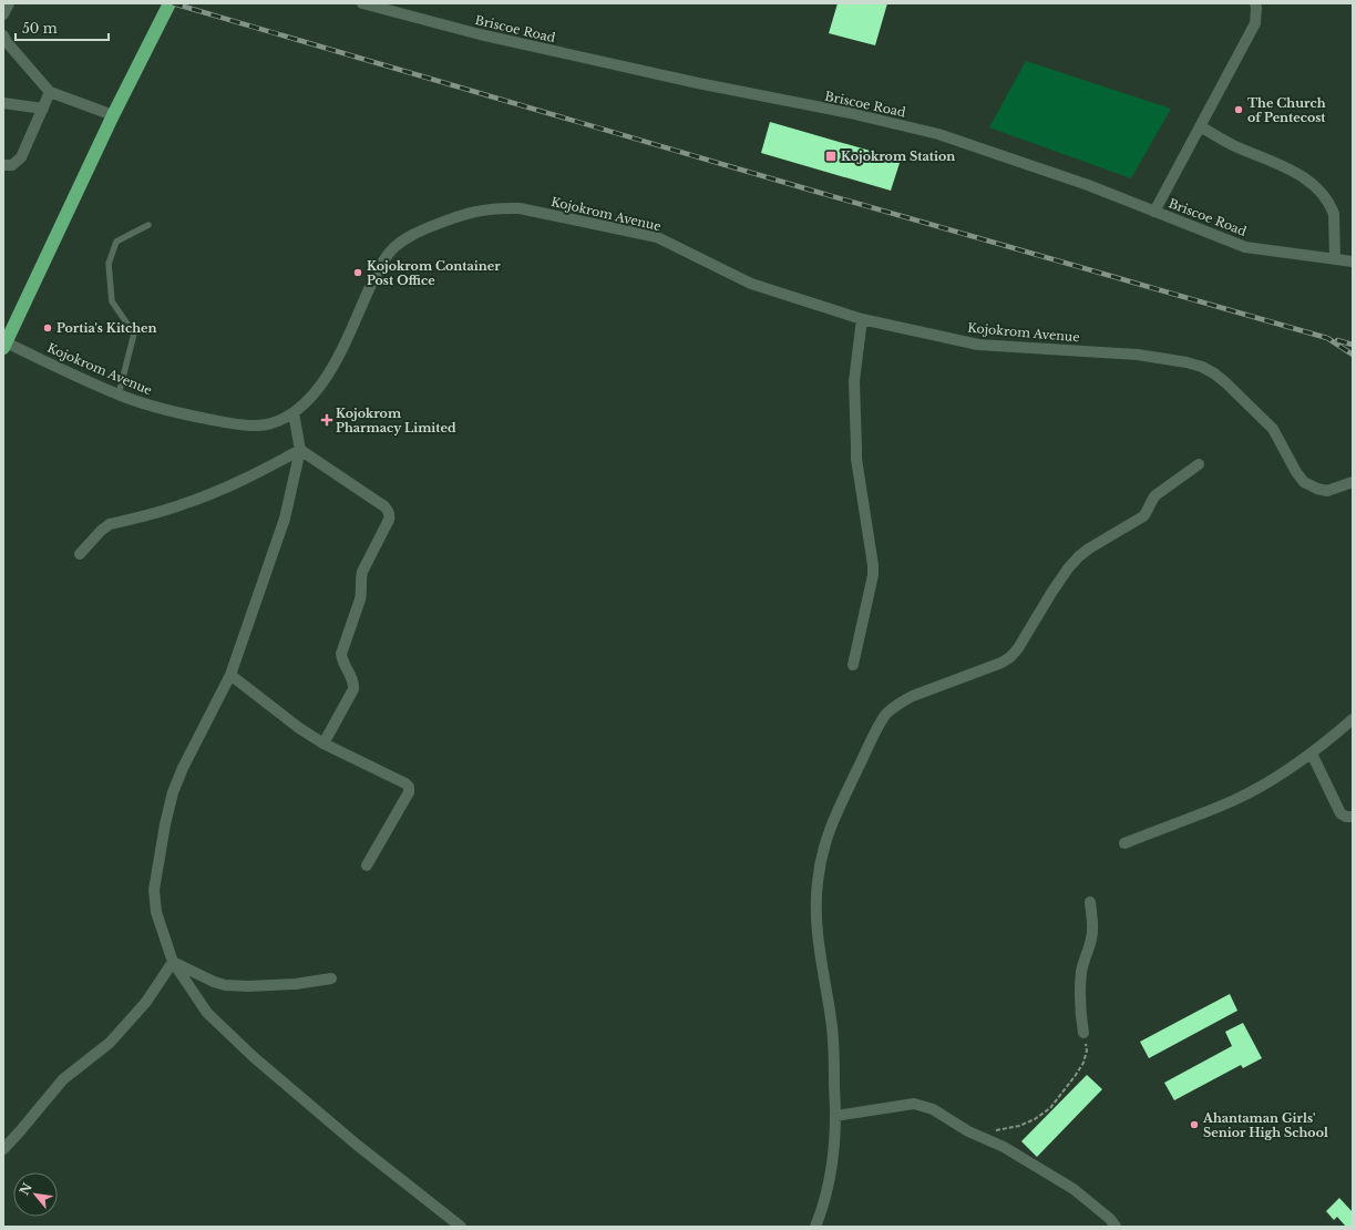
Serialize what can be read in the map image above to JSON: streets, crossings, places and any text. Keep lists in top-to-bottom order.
{
  "streets": {
    "street": ["Briscoe Road", "Kojokrom Avenue"]
  },
  "places": {
    "other": [
      "The Church of Pentecost",
      "Kojokrom Container Post Office",
      "Portia's Kitchen",
      "Ahantaman Girls' Senior High School"
    ],
    "transit": ["Kojokrom Station"],
    "health": ["Kojokrom Pharmacy Limited"]
  },
  "scale_bar": "50 m",
  "north": "top left"
}
